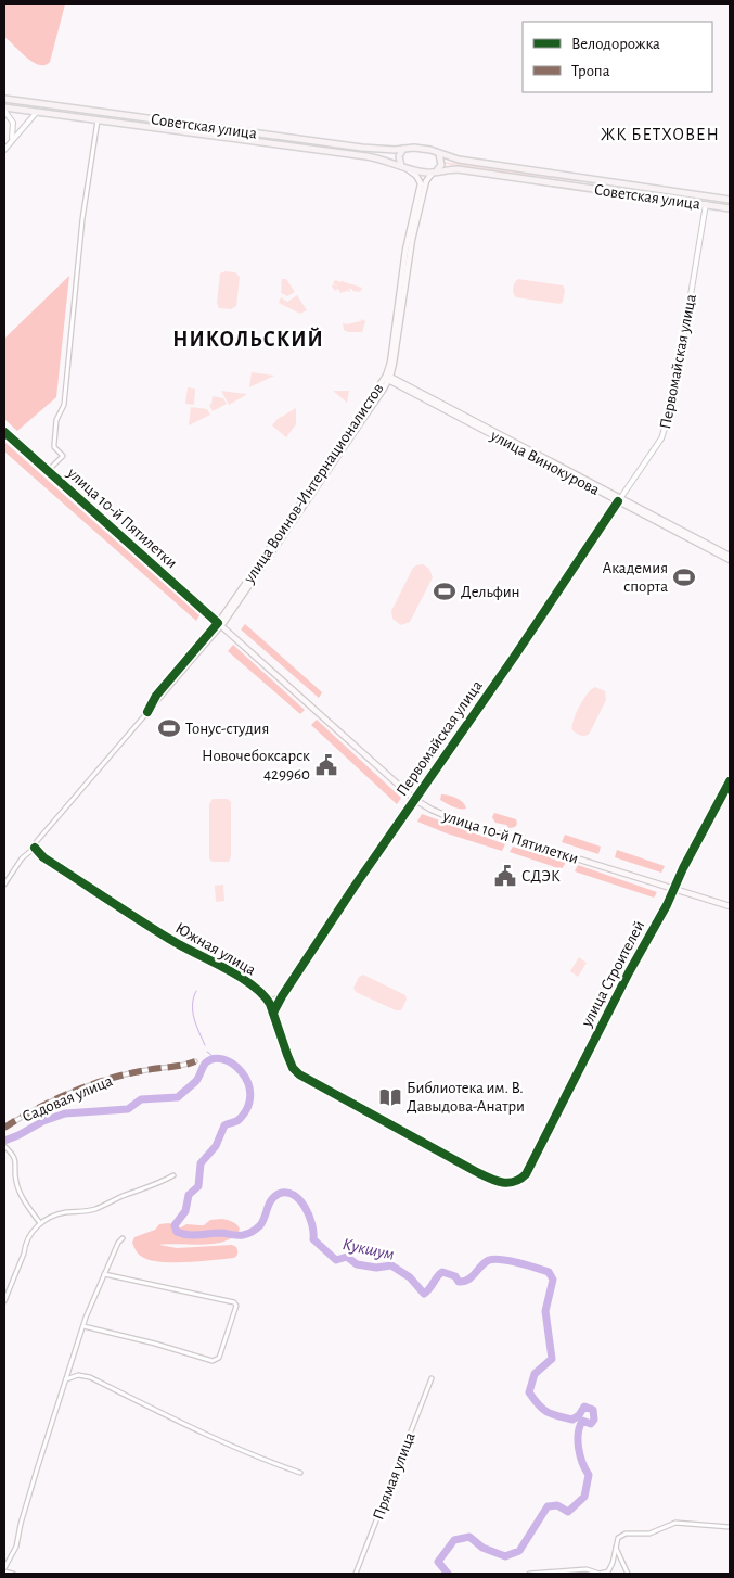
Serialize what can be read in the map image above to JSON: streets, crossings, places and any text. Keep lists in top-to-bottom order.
{
  "streets": {
    "main road": [
      "Советская улица",
      "Первомайская улица",
      "улица Винокурова",
      "улица Воинов-Интернационалистов",
      "улица 10-й Пятилетки"
    ],
    "street": [
      "Южная улица",
      "улица Строителей",
      "Садовая улица",
      "Прямая улица"
    ]
  },
  "crossings": [
    ["Советская улица", "Первомайская улица"],
    ["Советская улица", "улица Воинов-Интернационалистов"],
    ["Первомайская улица", "улица Винокурова"],
    ["Первомайская улица", "улица 10-й Пятилетки"],
    ["Первомайская улица", "Южная улица"],
    ["улица Винокурова", "улица Воинов-Интернационалистов"],
    ["улица Воинов-Интернационалистов", "улица 10-й Пятилетки"],
    ["улица Воинов-Интернационалистов", "Южная улица"],
    ["улица 10-й Пятилетки", "улица Строителей"],
    ["Южная улица", "улица Строителей"]
  ],
  "districts": ["ЖК БЕТХОВЕН", "НИКОЛЬСКИЙ"],
  "water": ["Кукшум"],
  "places": {
    "sports": ["Академия спорта", "Дельфин", "Тонус-студия"],
    "public building": ["Новочебоксарск 429960", "СДЭК"],
    "library": ["Библиотека им. В. Давыдова-Анатри"]
  },
  "legend": ["Велодорожка", "Тропа"]
}
